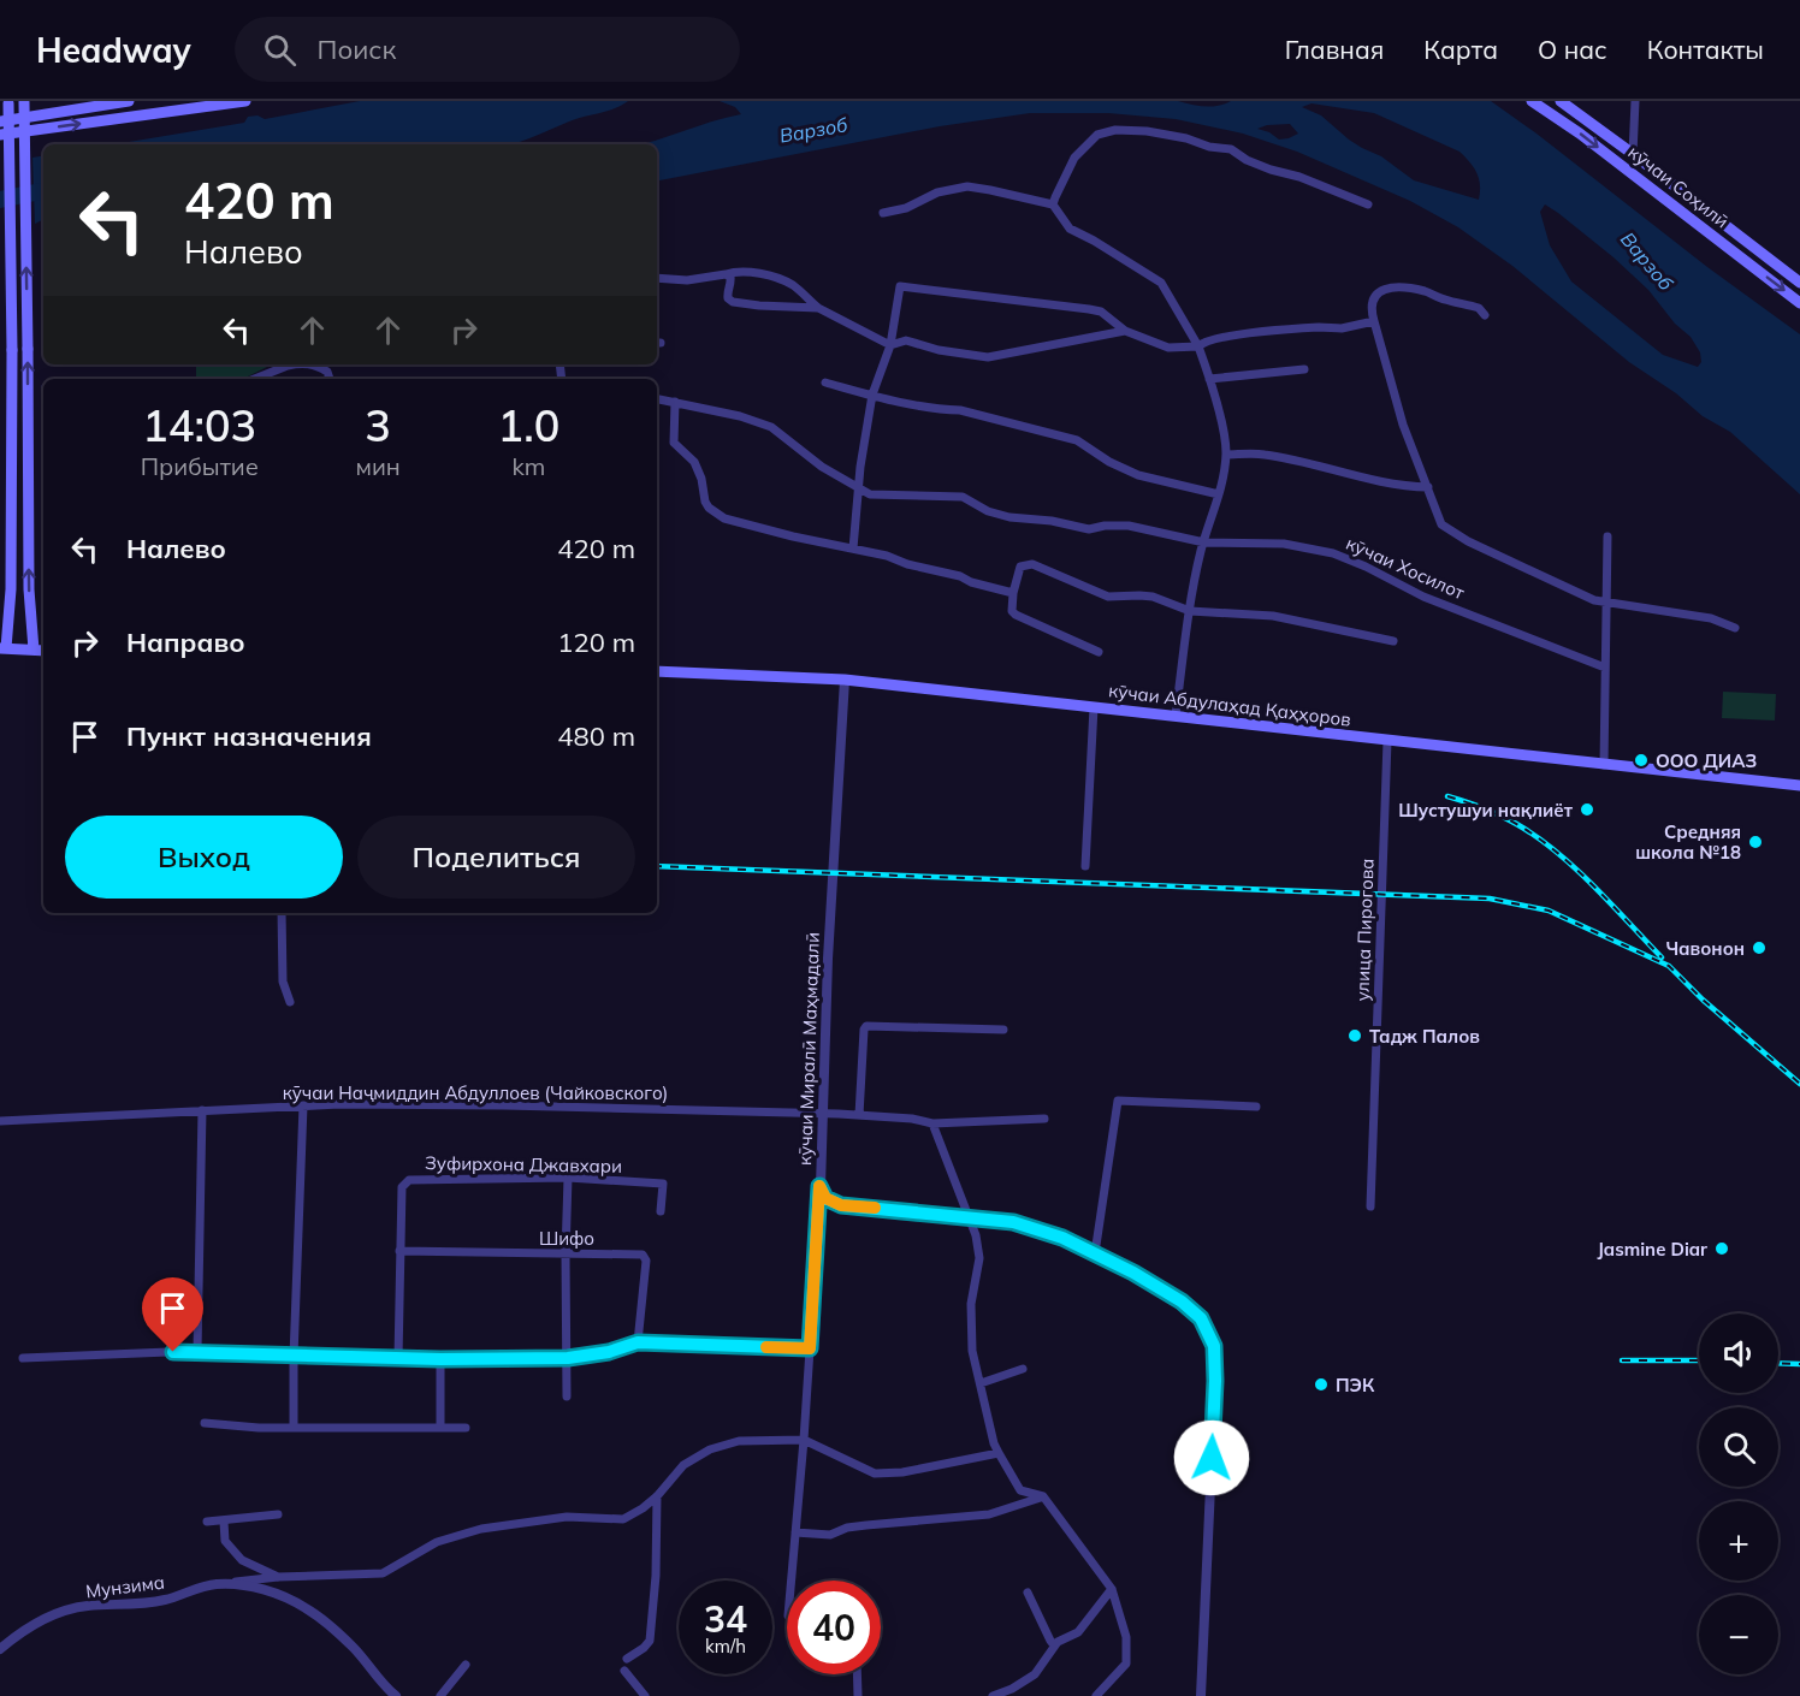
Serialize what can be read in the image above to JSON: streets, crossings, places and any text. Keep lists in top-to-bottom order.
{
  "streets": {
    "main road": ["кӯчаи Соҳилӣ", "кӯчаи Абдулаҳад Қаҳҳоров"],
    "street": [
      "кӯчаи Хосилот",
      "улица Пирогова",
      "кӯчаи Миралӣ Маҳмадалӣ",
      "кӯчаи Наҷмиддин Абдуллоев (Чайковского)",
      "Зуфирхона Джавхари",
      "Шифо",
      "Мунзима"
    ]
  },
  "crossings": [
    ["кӯчаи Абдулаҳад Қаҳҳоров", "улица Пирогова"],
    ["кӯчаи Абдулаҳад Қаҳҳоров", "кӯчаи Миралӣ Маҳмадалӣ"],
    ["кӯчаи Миралӣ Маҳмадалӣ", "кӯчаи Наҷмиддин Абдуллоев (Чайковского)"],
    ["Зуфирхона Джавхари", "Шифо"]
  ],
  "water": ["Варзоб"],
  "places": [
    "ООО ДИАЗ",
    "Шустушуи нақлиёт",
    "Средняя школа №18",
    "Чавонон",
    "Тадж Палов",
    "Jasmine Diar",
    "ПЭК"
  ],
  "page": {
    "header": "Headway",
    "search": "Поиск",
    "nav": [
      "Главная",
      "Карта",
      "О нас",
      "Контакты"
    ],
    "turn": ["420 m", "Налево"],
    "eta": [
      "14:03",
      "Прибытие",
      "3",
      "мин",
      "1.0",
      "km"
    ],
    "list": [
      {
        "name": "Налево",
        "value": "420 m"
      },
      {
        "name": "Направо",
        "value": "120 m"
      },
      {
        "name": "Пункт назначения",
        "value": "480 m"
      }
    ],
    "buttons": ["Выход", "Поделиться"],
    "map_buttons": ["+", "−"],
    "speed": "34 km/h",
    "limit": "40"
  }
}
